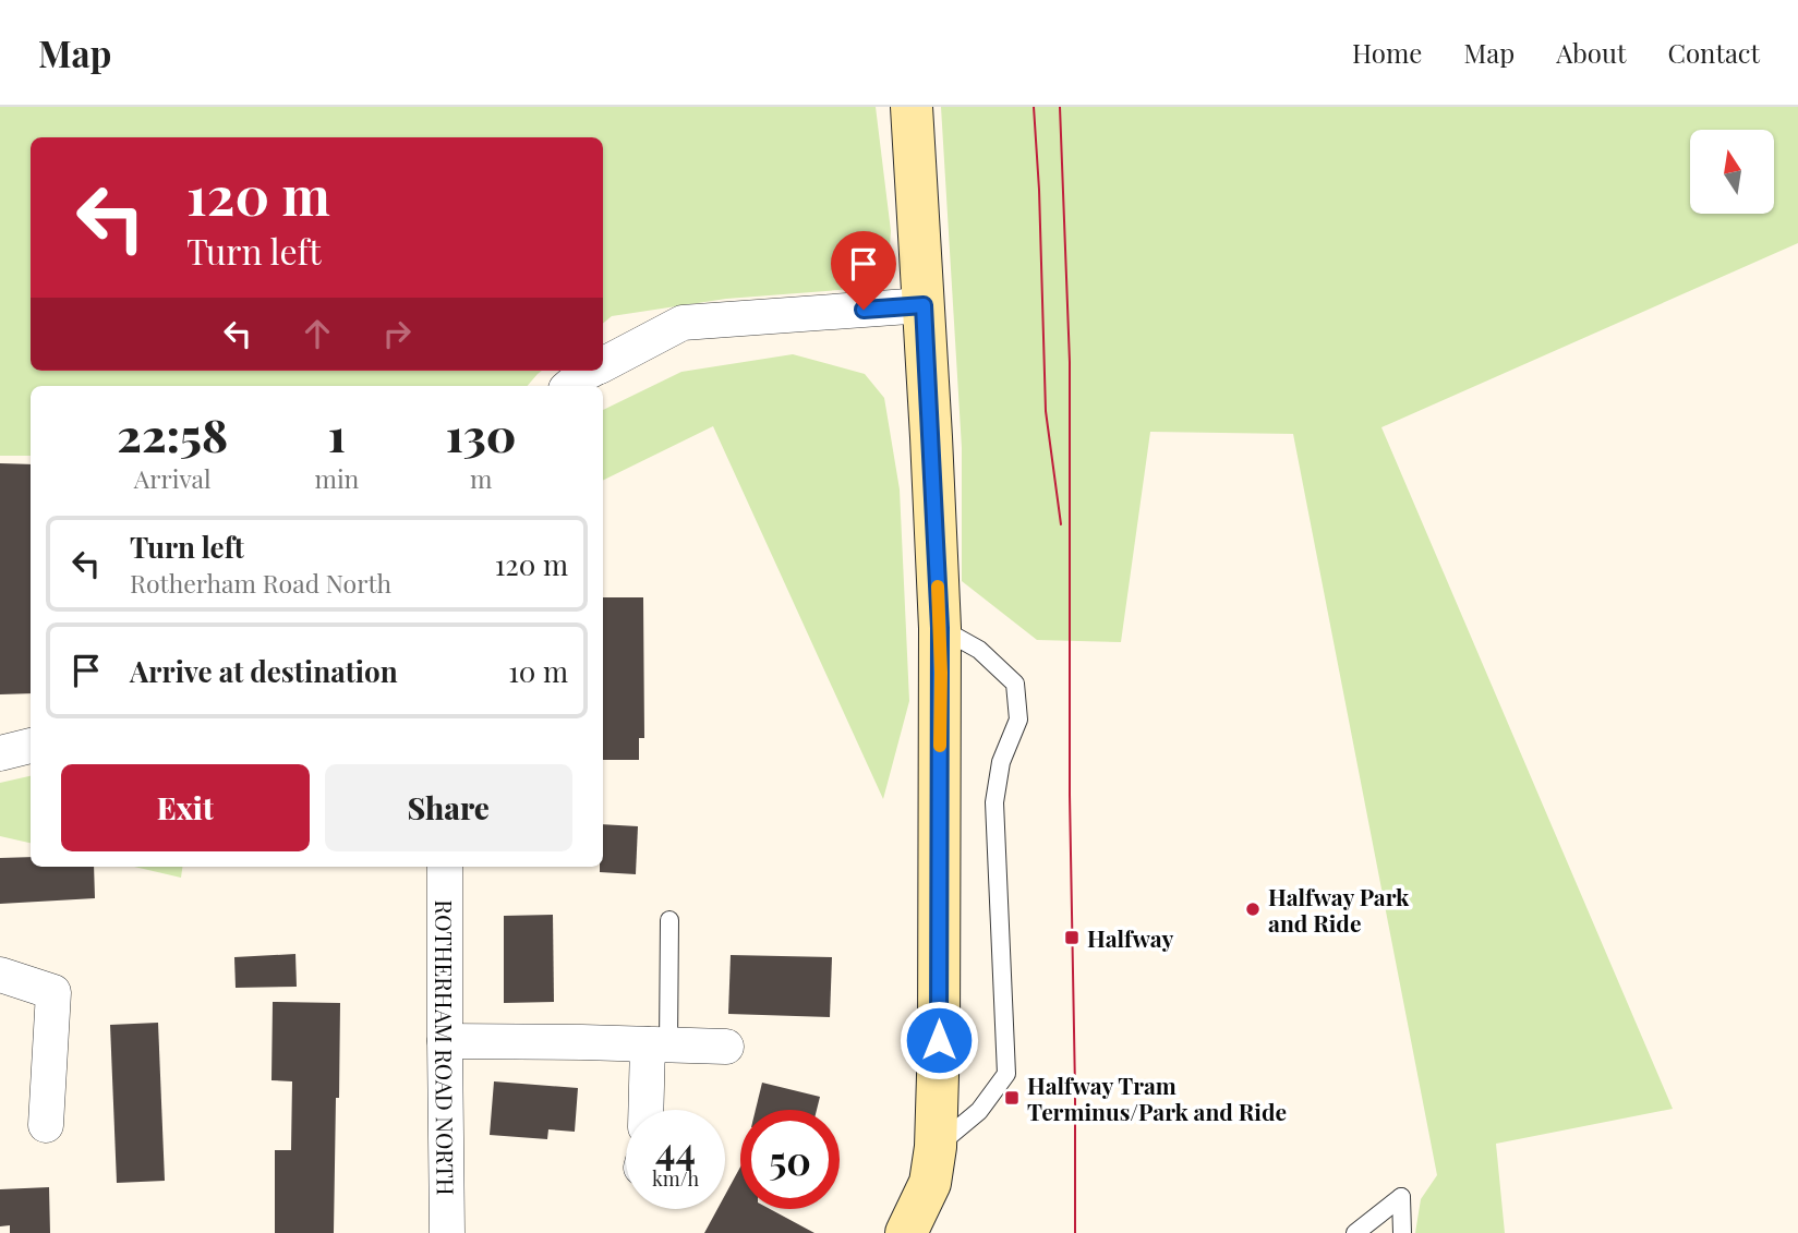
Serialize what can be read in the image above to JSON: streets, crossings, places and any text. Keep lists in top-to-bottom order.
{
  "streets": {
    "street": ["ROTHERHAM ROAD NORTH"]
  },
  "places": {
    "other": ["Halfway Park and Ride"],
    "transit": ["Halfway", "Halfway Tram Terminus/Park and Ride"]
  },
  "north": "top",
  "page": {
    "header": "Map",
    "nav": [
      "Home",
      "Map",
      "About",
      "Contact"
    ],
    "turn": ["120 m", "Turn left"],
    "eta": [
      "22:58",
      "Arrival",
      "1",
      "min",
      "130",
      "m"
    ],
    "list": [
      {
        "name": "Turn left",
        "note": "Rotherham Road North",
        "value": "120 m"
      },
      {
        "name": "Arrive at destination",
        "value": "10 m"
      }
    ],
    "buttons": ["Exit", "Share"],
    "speed": "44 km/h",
    "limit": "50"
  }
}
